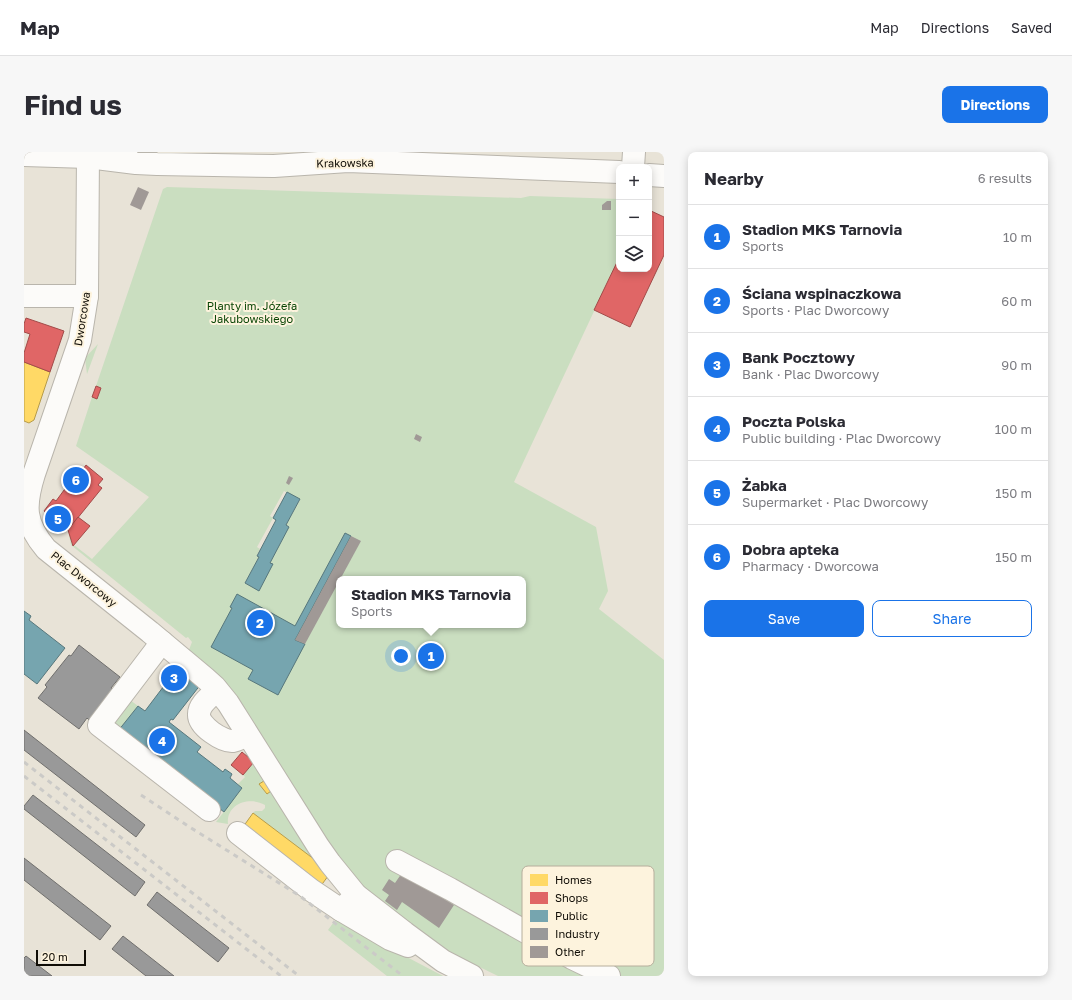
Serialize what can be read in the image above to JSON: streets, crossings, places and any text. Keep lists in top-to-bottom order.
{
  "streets": {
    "street": ["Krakowska", "Dworcowa", "Plac Dworcowy"]
  },
  "crossings": [
    ["Krakowska", "Dworcowa"],
    ["Dworcowa", "Plac Dworcowy"]
  ],
  "parks": ["Planty im. Józefa Jakubowskiego"],
  "legend": [
    "Homes",
    "Shops",
    "Public",
    "Industry",
    "Other"
  ],
  "scale_bar": "20 m",
  "page": {
    "header": "Map",
    "nav": ["Map", "Directions", "Saved"],
    "buttons": [
      "Directions",
      ["Save", "Share"]
    ],
    "title": "Find us",
    "heading": ["Nearby", "6 results"],
    "map_buttons": ["+", "−"],
    "list": [
      {
        "mark": "1",
        "name": "Stadion MKS Tarnovia",
        "note": "Sports",
        "value": "10 m"
      },
      {
        "mark": "2",
        "name": "Ściana wspinaczkowa",
        "note": "Sports · Plac Dworcowy",
        "value": "60 m"
      },
      {
        "mark": "3",
        "name": "Bank Pocztowy",
        "note": "Bank · Plac Dworcowy",
        "value": "90 m"
      },
      {
        "mark": "4",
        "name": "Poczta Polska",
        "note": "Public building · Plac Dworcowy",
        "value": "100 m"
      },
      {
        "mark": "5",
        "name": "Żabka",
        "note": "Supermarket · Plac Dworcowy",
        "value": "150 m"
      },
      {
        "mark": "6",
        "name": "Dobra apteka",
        "note": "Pharmacy · Dworcowa",
        "value": "150 m"
      }
    ],
    "pins": [
      "6",
      "5",
      "2",
      "1",
      "3",
      "4"
    ],
    "popup": ["Stadion MKS Tarnovia", "Sports"],
    "scale": "20 m"
  }
}
